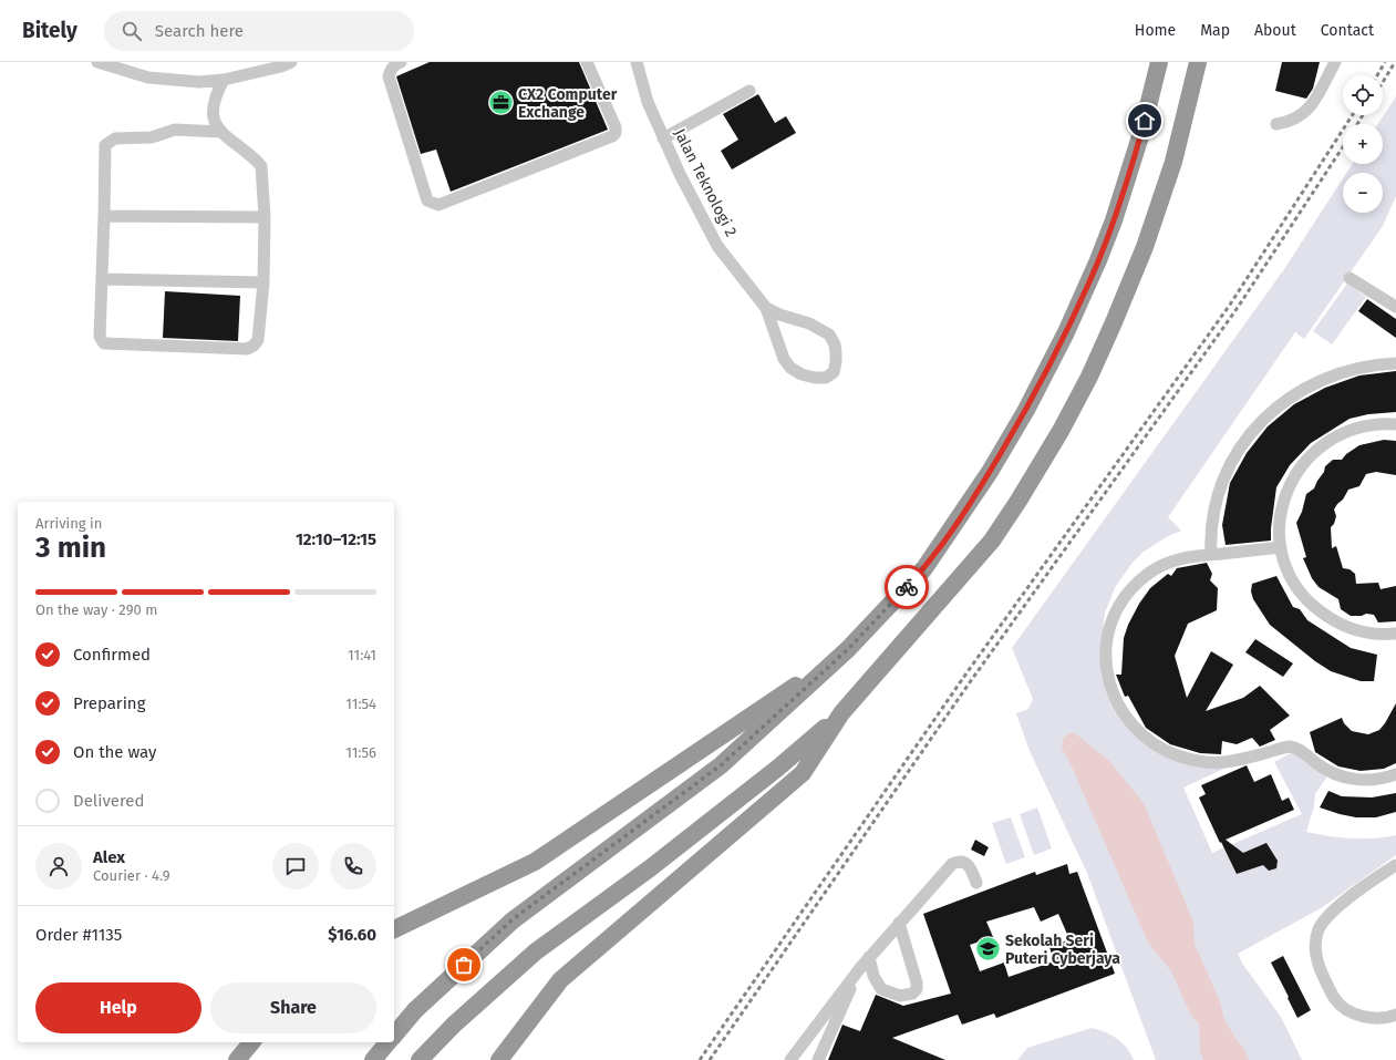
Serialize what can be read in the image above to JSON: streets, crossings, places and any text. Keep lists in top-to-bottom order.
{
  "streets": {
    "street": ["Jalan Teknologi 2"]
  },
  "places": {
    "office": ["CX2 Computer Exchange"],
    "school or university": ["Sekolah Seri Puteri Cyberjaya"]
  },
  "page": {
    "header": "Bitely",
    "search": "Search here",
    "nav": [
      "Home",
      "Map",
      "About",
      "Contact"
    ],
    "map_buttons": ["+", "−"],
    "heading": ["3 min", "Arriving in", "12:10–12:15"],
    "panel": [
      "Alex",
      "Courier · 4.9",
      "Order #1135",
      "$16.60"
    ],
    "bar": "On the way · 290 m",
    "list": [
      ["Confirmed", "11:41"],
      ["Preparing", "11:54"],
      ["On the way", "11:56"],
      "Delivered"
    ],
    "buttons": ["Help", "Share"]
  }
}
